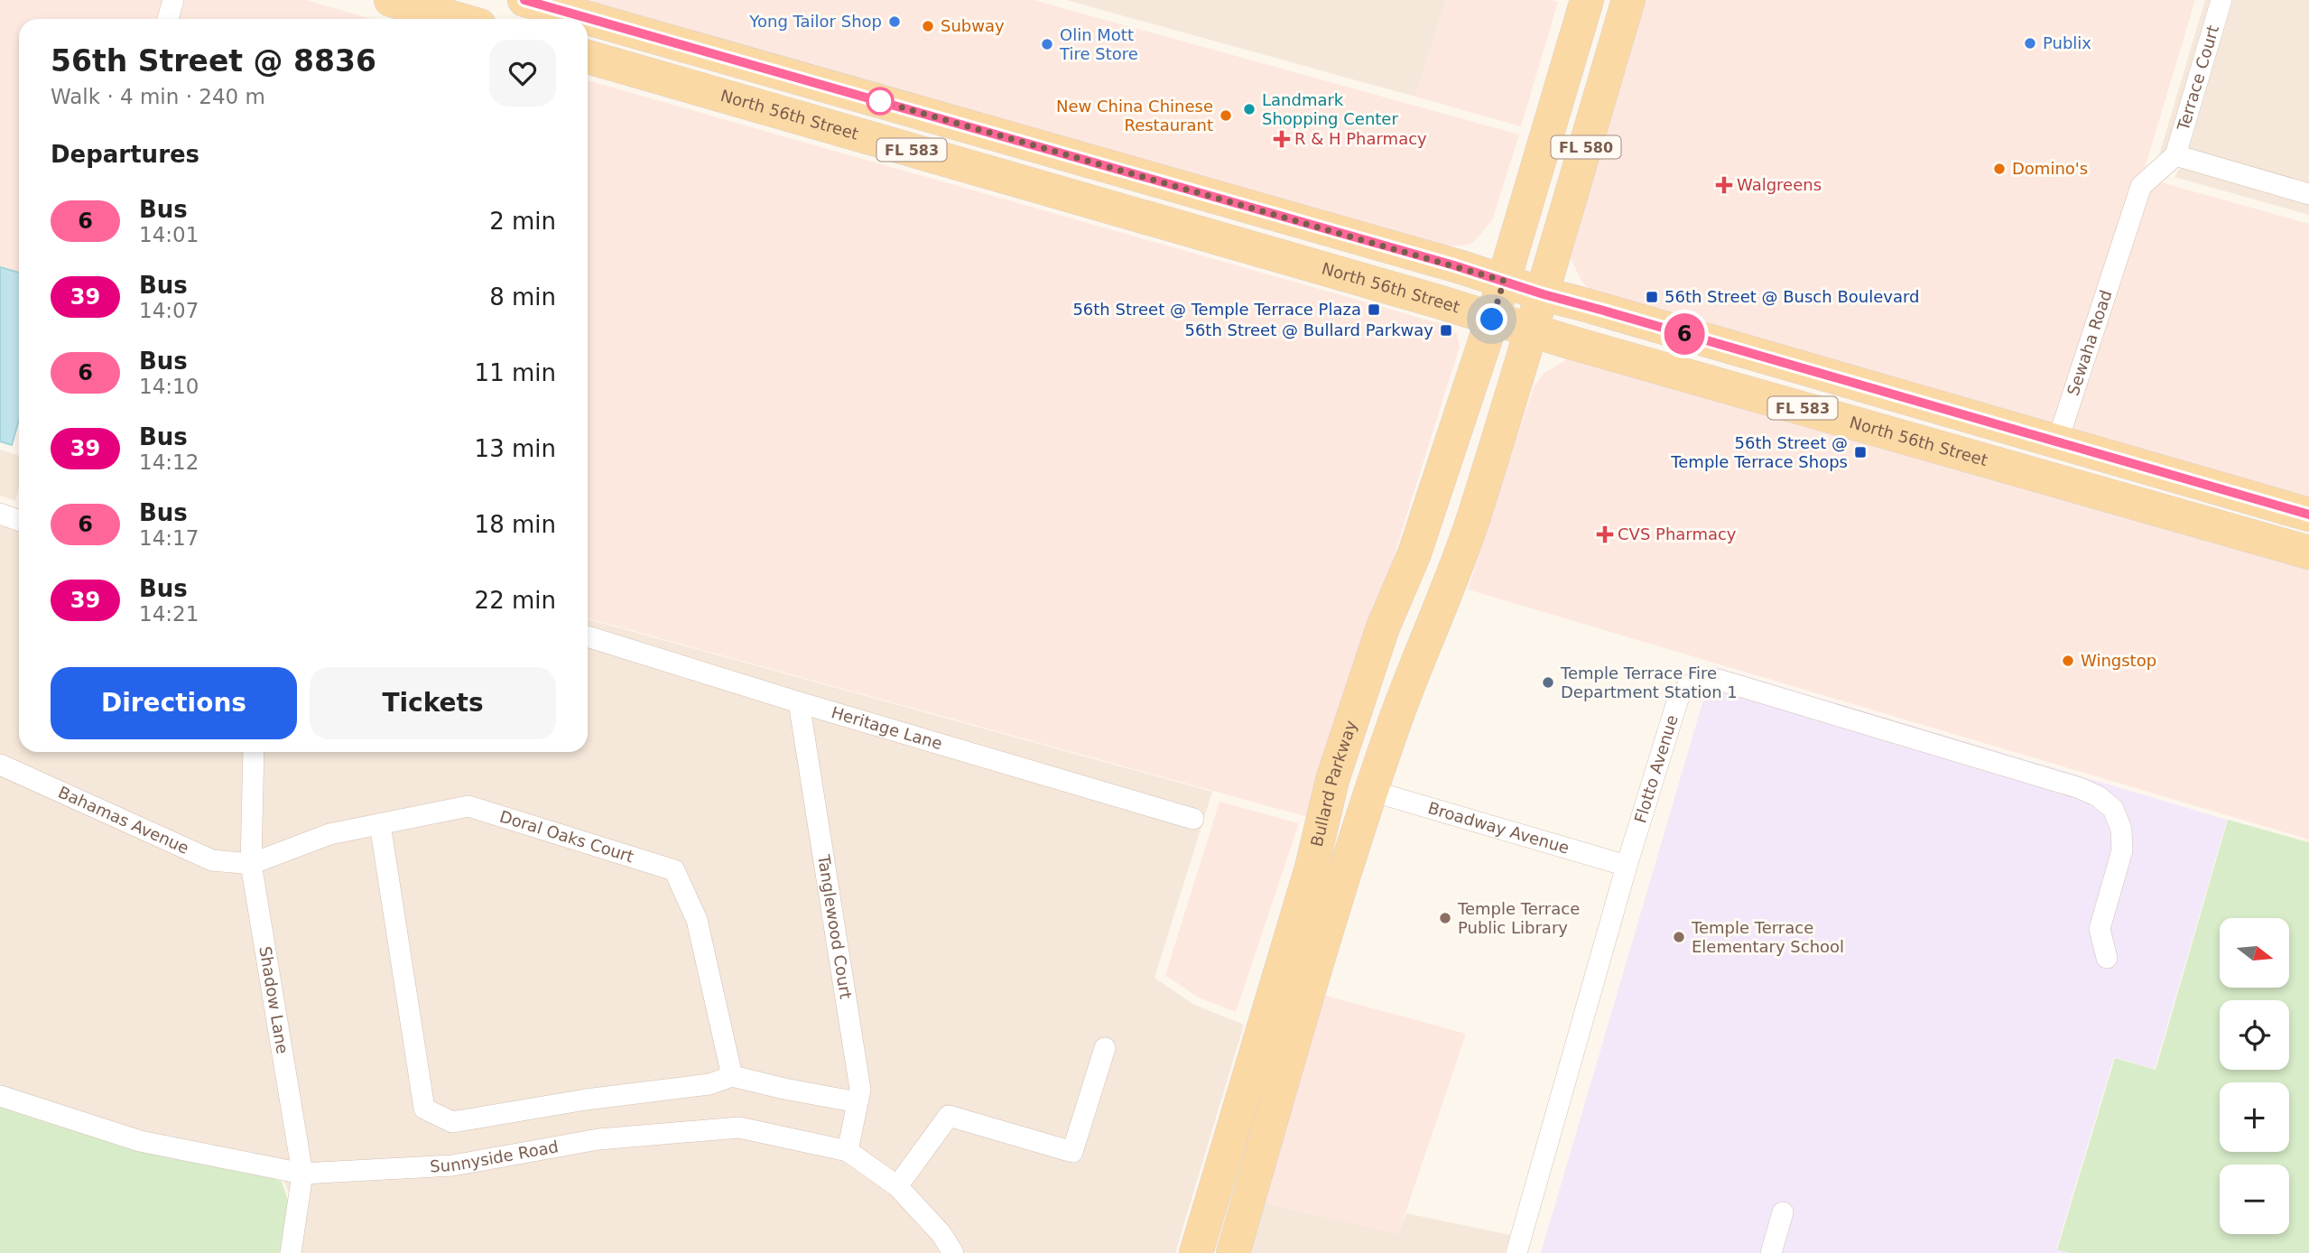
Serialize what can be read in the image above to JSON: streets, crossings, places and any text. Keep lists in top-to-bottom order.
{
  "streets": {
    "main road": [
      "North 56th Street",
      "FL 580",
      "FL 583",
      "Bullard Parkway"
    ],
    "street": [
      "Terrace Court",
      "Sewaha Road",
      "Heritage Lane",
      "Flotto Avenue",
      "Bahamas Avenue",
      "Broadway Avenue",
      "Doral Oaks Court",
      "Tanglewood Court",
      "Shadow Lane",
      "Sunnyside Road"
    ]
  },
  "crossings": [
    ["Terrace Court", "Sewaha Road"],
    ["North 56th Street", "FL 580"],
    ["North 56th Street", "Bullard Parkway"],
    ["FL 580", "FL 583"],
    ["FL 580", "Bullard Parkway"],
    ["FL 583", "Sewaha Road"],
    ["Heritage Lane", "Tanglewood Court"],
    ["Flotto Avenue", "Broadway Avenue"],
    ["Bahamas Avenue", "Doral Oaks Court"],
    ["Bahamas Avenue", "Shadow Lane"],
    ["Doral Oaks Court", "Shadow Lane"],
    ["Tanglewood Court", "Sunnyside Road"],
    ["Shadow Lane", "Sunnyside Road"]
  ],
  "places": {
    "other": [
      "Yong Tailor Shop",
      "Subway",
      "Publix",
      "Olin Mott Tire Store",
      "Landmark Shopping Center",
      "New China Chinese Restaurant",
      "Domino's",
      "Wingstop",
      "Temple Terrace Fire Department Station 1",
      "Temple Terrace Public Library",
      "Temple Terrace Elementary School"
    ],
    "health": ["R & H Pharmacy", "Walgreens", "CVS Pharmacy"],
    "transit": [
      "56th Street @ Busch Boulevard",
      "56th Street @ Temple Terrace Plaza",
      "56th Street @ Bullard Parkway",
      "56th Street @ Temple Terrace Shops"
    ]
  },
  "lines": ["bus line 6"],
  "north": "right",
  "page": {
    "on_map": "6",
    "heading": [
      ["56th Street @ 8836", "Walk · 4 min · 240 m"],
      "Departures"
    ],
    "list": [
      {
        "mark": "6",
        "name": "Bus",
        "note": "14:01",
        "value": "2 min"
      },
      {
        "mark": "39",
        "name": "Bus",
        "note": "14:07",
        "value": "8 min"
      },
      {
        "mark": "6",
        "name": "Bus",
        "note": "14:10",
        "value": "11 min"
      },
      {
        "mark": "39",
        "name": "Bus",
        "note": "14:12",
        "value": "13 min"
      },
      {
        "mark": "6",
        "name": "Bus",
        "note": "14:17",
        "value": "18 min"
      },
      {
        "mark": "39",
        "name": "Bus",
        "note": "14:21",
        "value": "22 min"
      }
    ],
    "buttons": ["Directions", "Tickets"],
    "map_buttons": ["+", "−"]
  }
}
